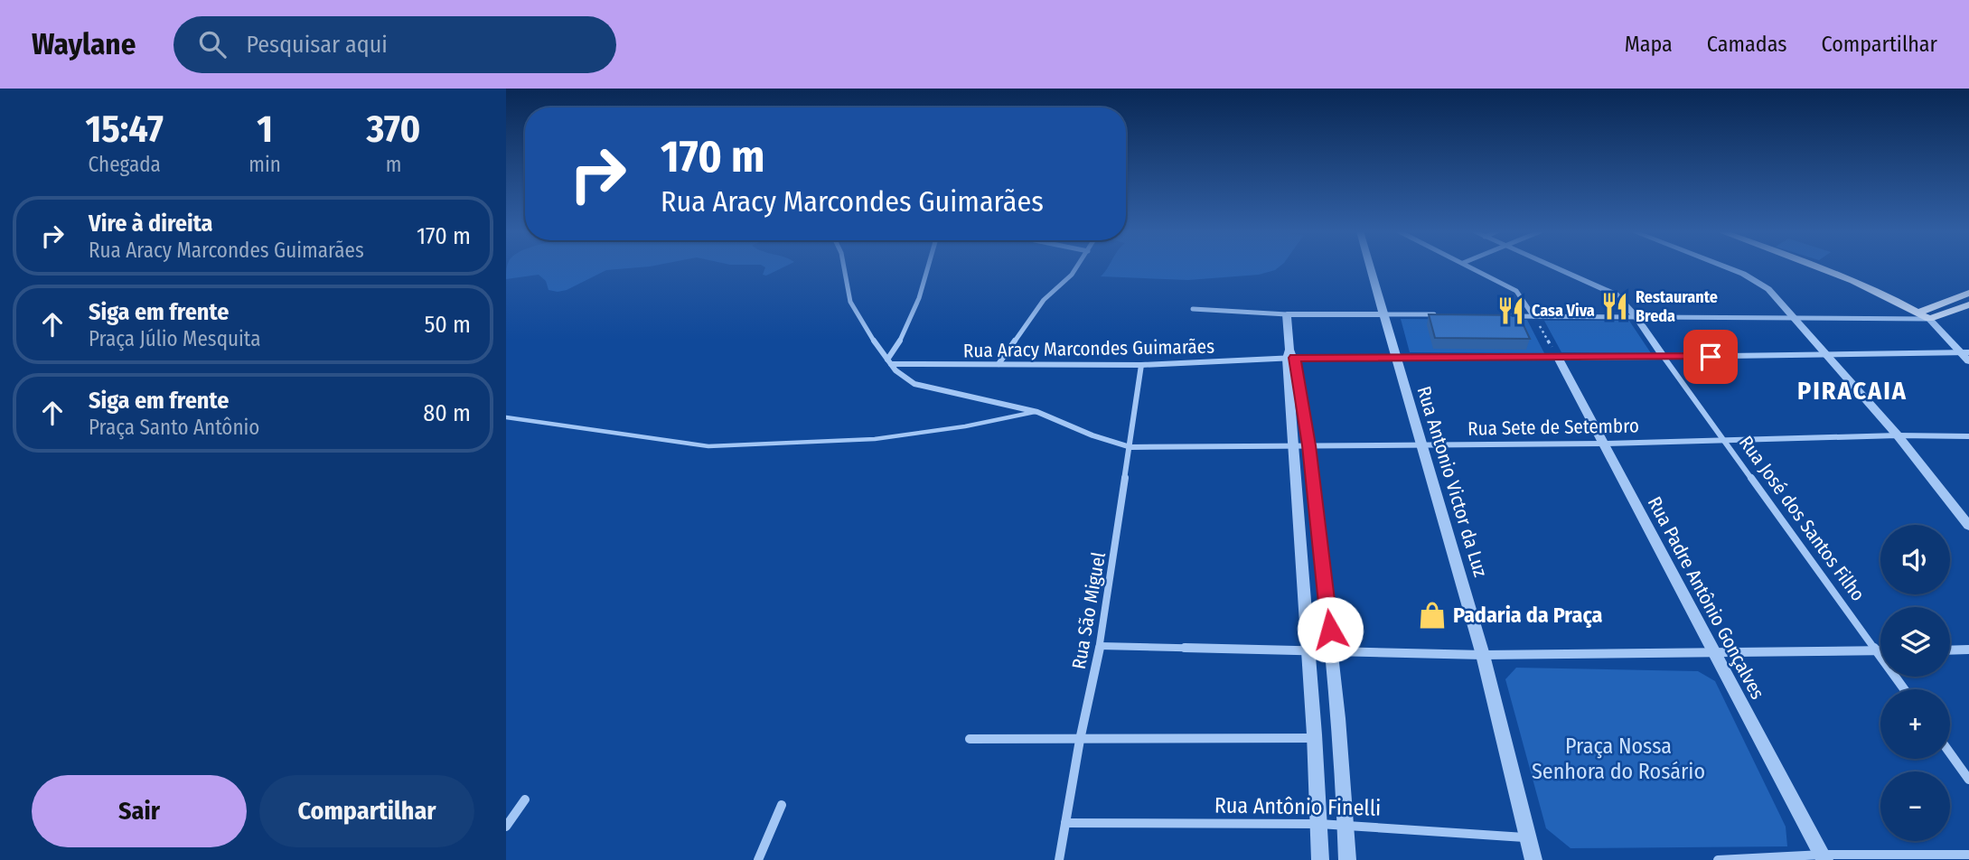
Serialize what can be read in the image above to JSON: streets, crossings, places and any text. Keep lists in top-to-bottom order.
{
  "streets": {
    "street": [
      "Rua Aracy Marcondes Guimarães",
      "Rua Sete de Setembro",
      "Rua Antonio Victor da Luz",
      "Rua José dos Santos Filho",
      "Rua Padre Antônio Gonçalves",
      "Rua São Miguel",
      "Rua Antônio Finelli"
    ]
  },
  "crossings": [
    ["Rua Aracy Marcondes Guimarães", "Rua Sete de Setembro"],
    ["Rua Aracy Marcondes Guimarães", "Rua Antonio Victor da Luz"],
    ["Rua Aracy Marcondes Guimarães", "Rua Padre Antônio Gonçalves"],
    ["Rua Aracy Marcondes Guimarães", "Rua São Miguel"],
    ["Rua Sete de Setembro", "Rua Antonio Victor da Luz"],
    ["Rua Sete de Setembro", "Rua José dos Santos Filho"],
    ["Rua Sete de Setembro", "Rua Padre Antônio Gonçalves"],
    ["Rua Sete de Setembro", "Rua São Miguel"],
    ["Rua Antonio Victor da Luz", "Rua Antônio Finelli"],
    ["Rua São Miguel", "Rua Antônio Finelli"]
  ],
  "districts": ["PIRACAIA"],
  "parks": ["Praça Nossa Senhora do Rosário"],
  "places": {
    "restaurant": ["Restaurante Breda", "Casa Viva"],
    "shop": ["Padaria da Praça"]
  },
  "page": {
    "header": "Waylane",
    "search": "Pesquisar aqui",
    "nav": ["Mapa", "Camadas", "Compartilhar"],
    "eta": [
      "15:47",
      "Chegada",
      "1",
      "min",
      "370",
      "m"
    ],
    "turn": ["170 m", "Rua Aracy Marcondes Guimarães"],
    "list": [
      {
        "name": "Vire à direita",
        "note": "Rua Aracy Marcondes Guimarães",
        "value": "170 m"
      },
      {
        "name": "Siga em frente",
        "note": "Praça Júlio Mesquita",
        "value": "50 m"
      },
      {
        "name": "Siga em frente",
        "note": "Praça Santo Antônio",
        "value": "80 m"
      }
    ],
    "map_buttons": ["+", "−"],
    "buttons": ["Sair", "Compartilhar"]
  }
}
